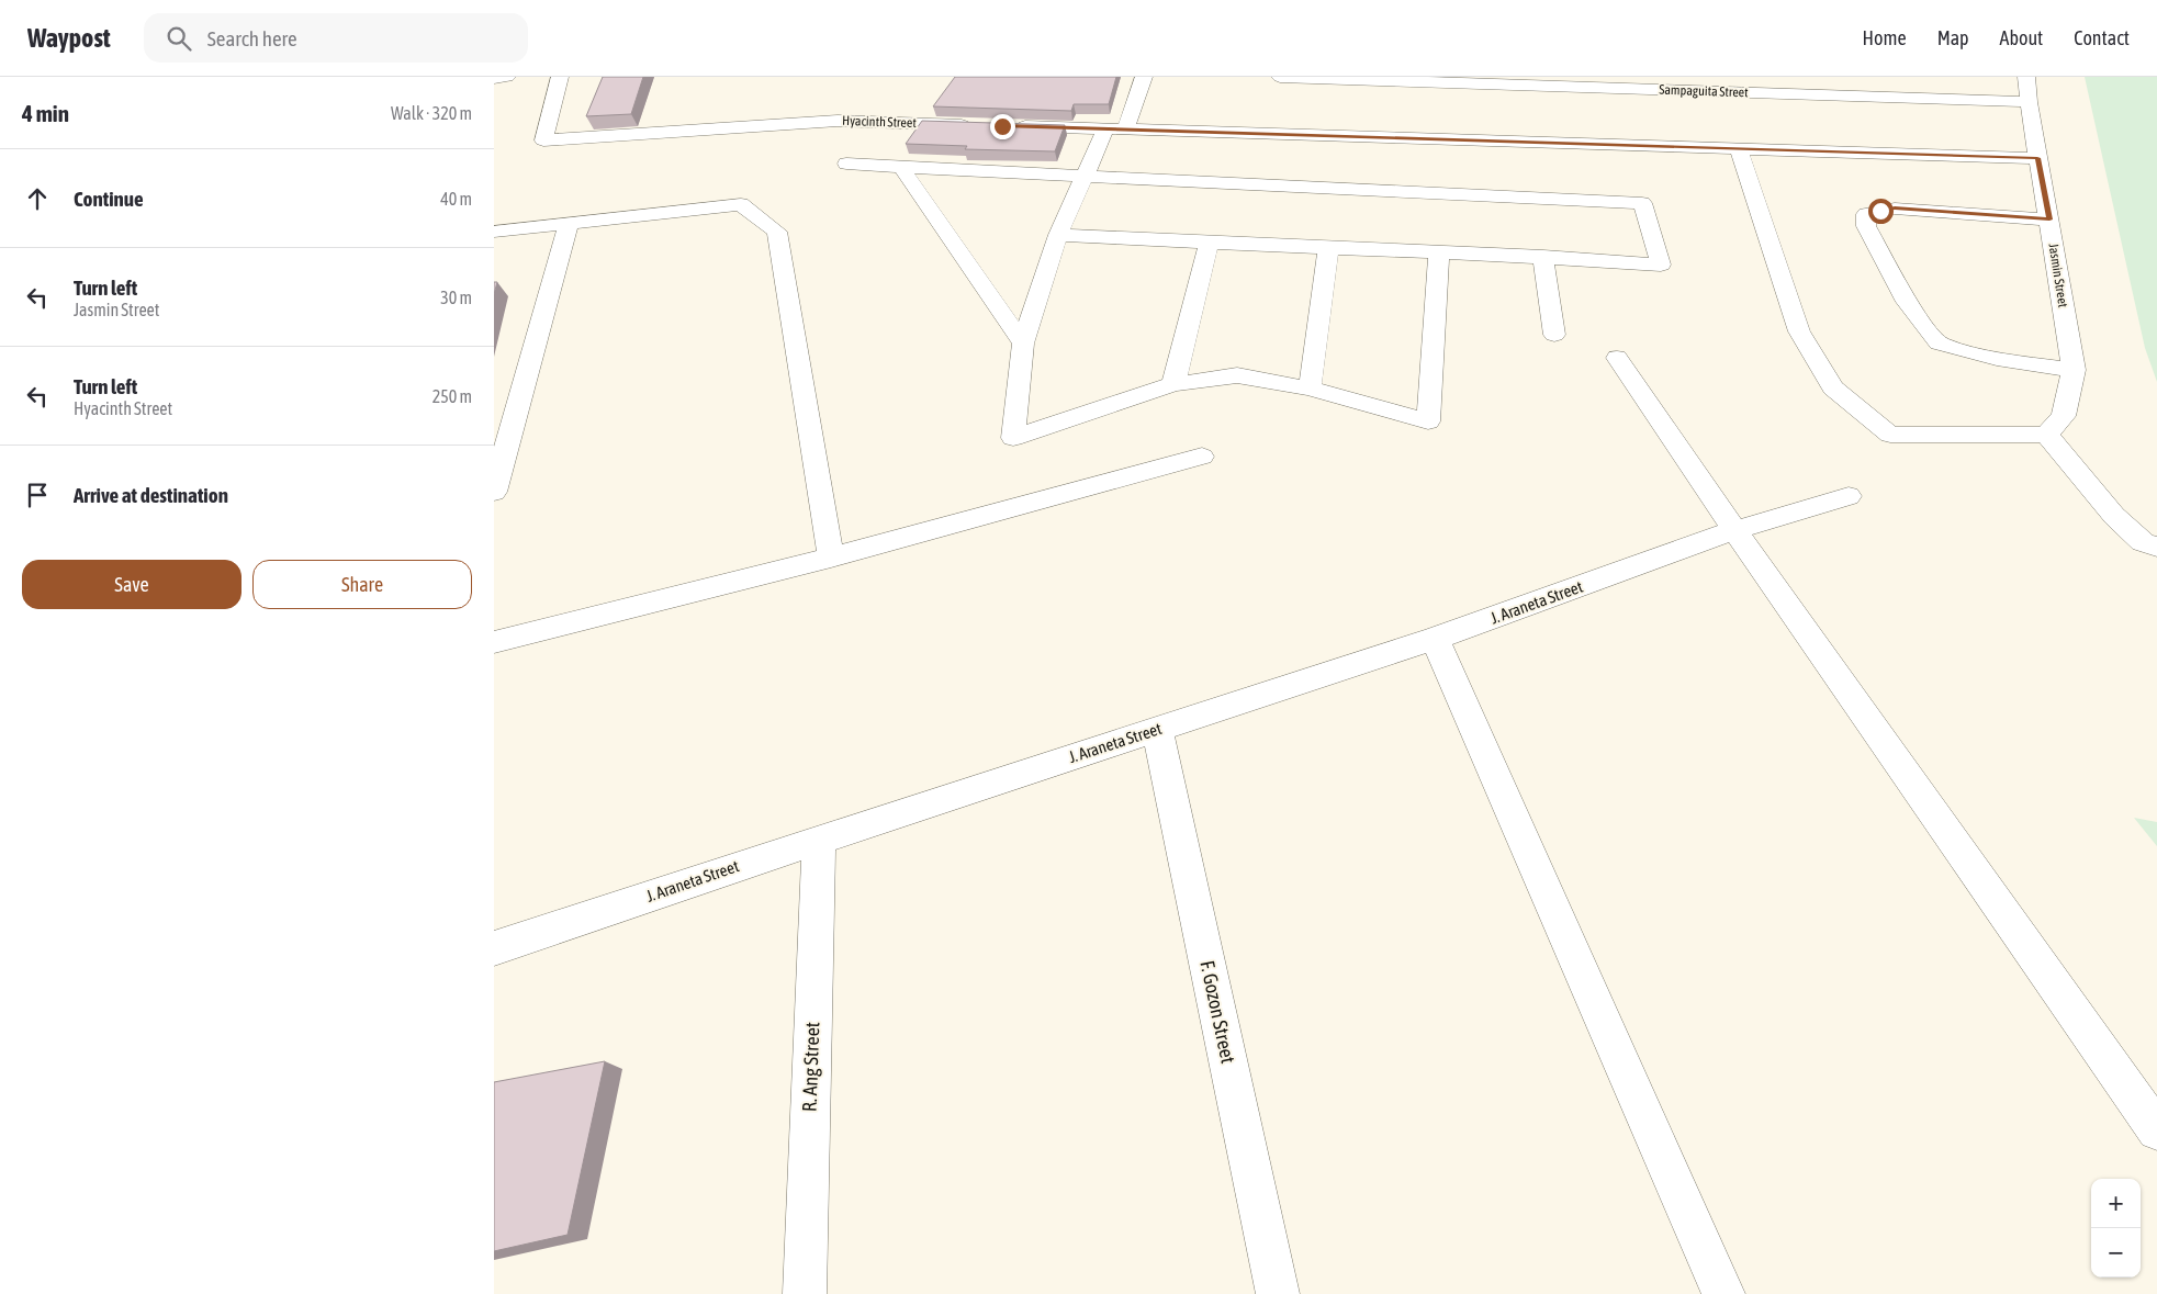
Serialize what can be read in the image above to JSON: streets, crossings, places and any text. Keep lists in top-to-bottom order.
{
  "streets": {
    "street": [
      "Sampaguita Street",
      "Hyacinth Street",
      "Jasmin Street",
      "J. Araneta Street",
      "F. Gozon Street",
      "R. Ang Street"
    ]
  },
  "crossings": [
    ["Sampaguita Street", "Jasmin Street"],
    ["J. Araneta Street", "F. Gozon Street"],
    ["J. Araneta Street", "R. Ang Street"]
  ],
  "page": {
    "header": "Waypost",
    "search": "Search here",
    "nav": [
      "Home",
      "Map",
      "About",
      "Contact"
    ],
    "heading": ["4 min", "Walk · 320 m"],
    "list": [
      ["Continue", "40 m"],
      ["Turn left", "Jasmin Street", "30 m"],
      ["Turn left", "Hyacinth Street", "250 m"],
      "Arrive at destination"
    ],
    "buttons": ["Save", "Share"],
    "map_buttons": ["+", "−"]
  }
}
